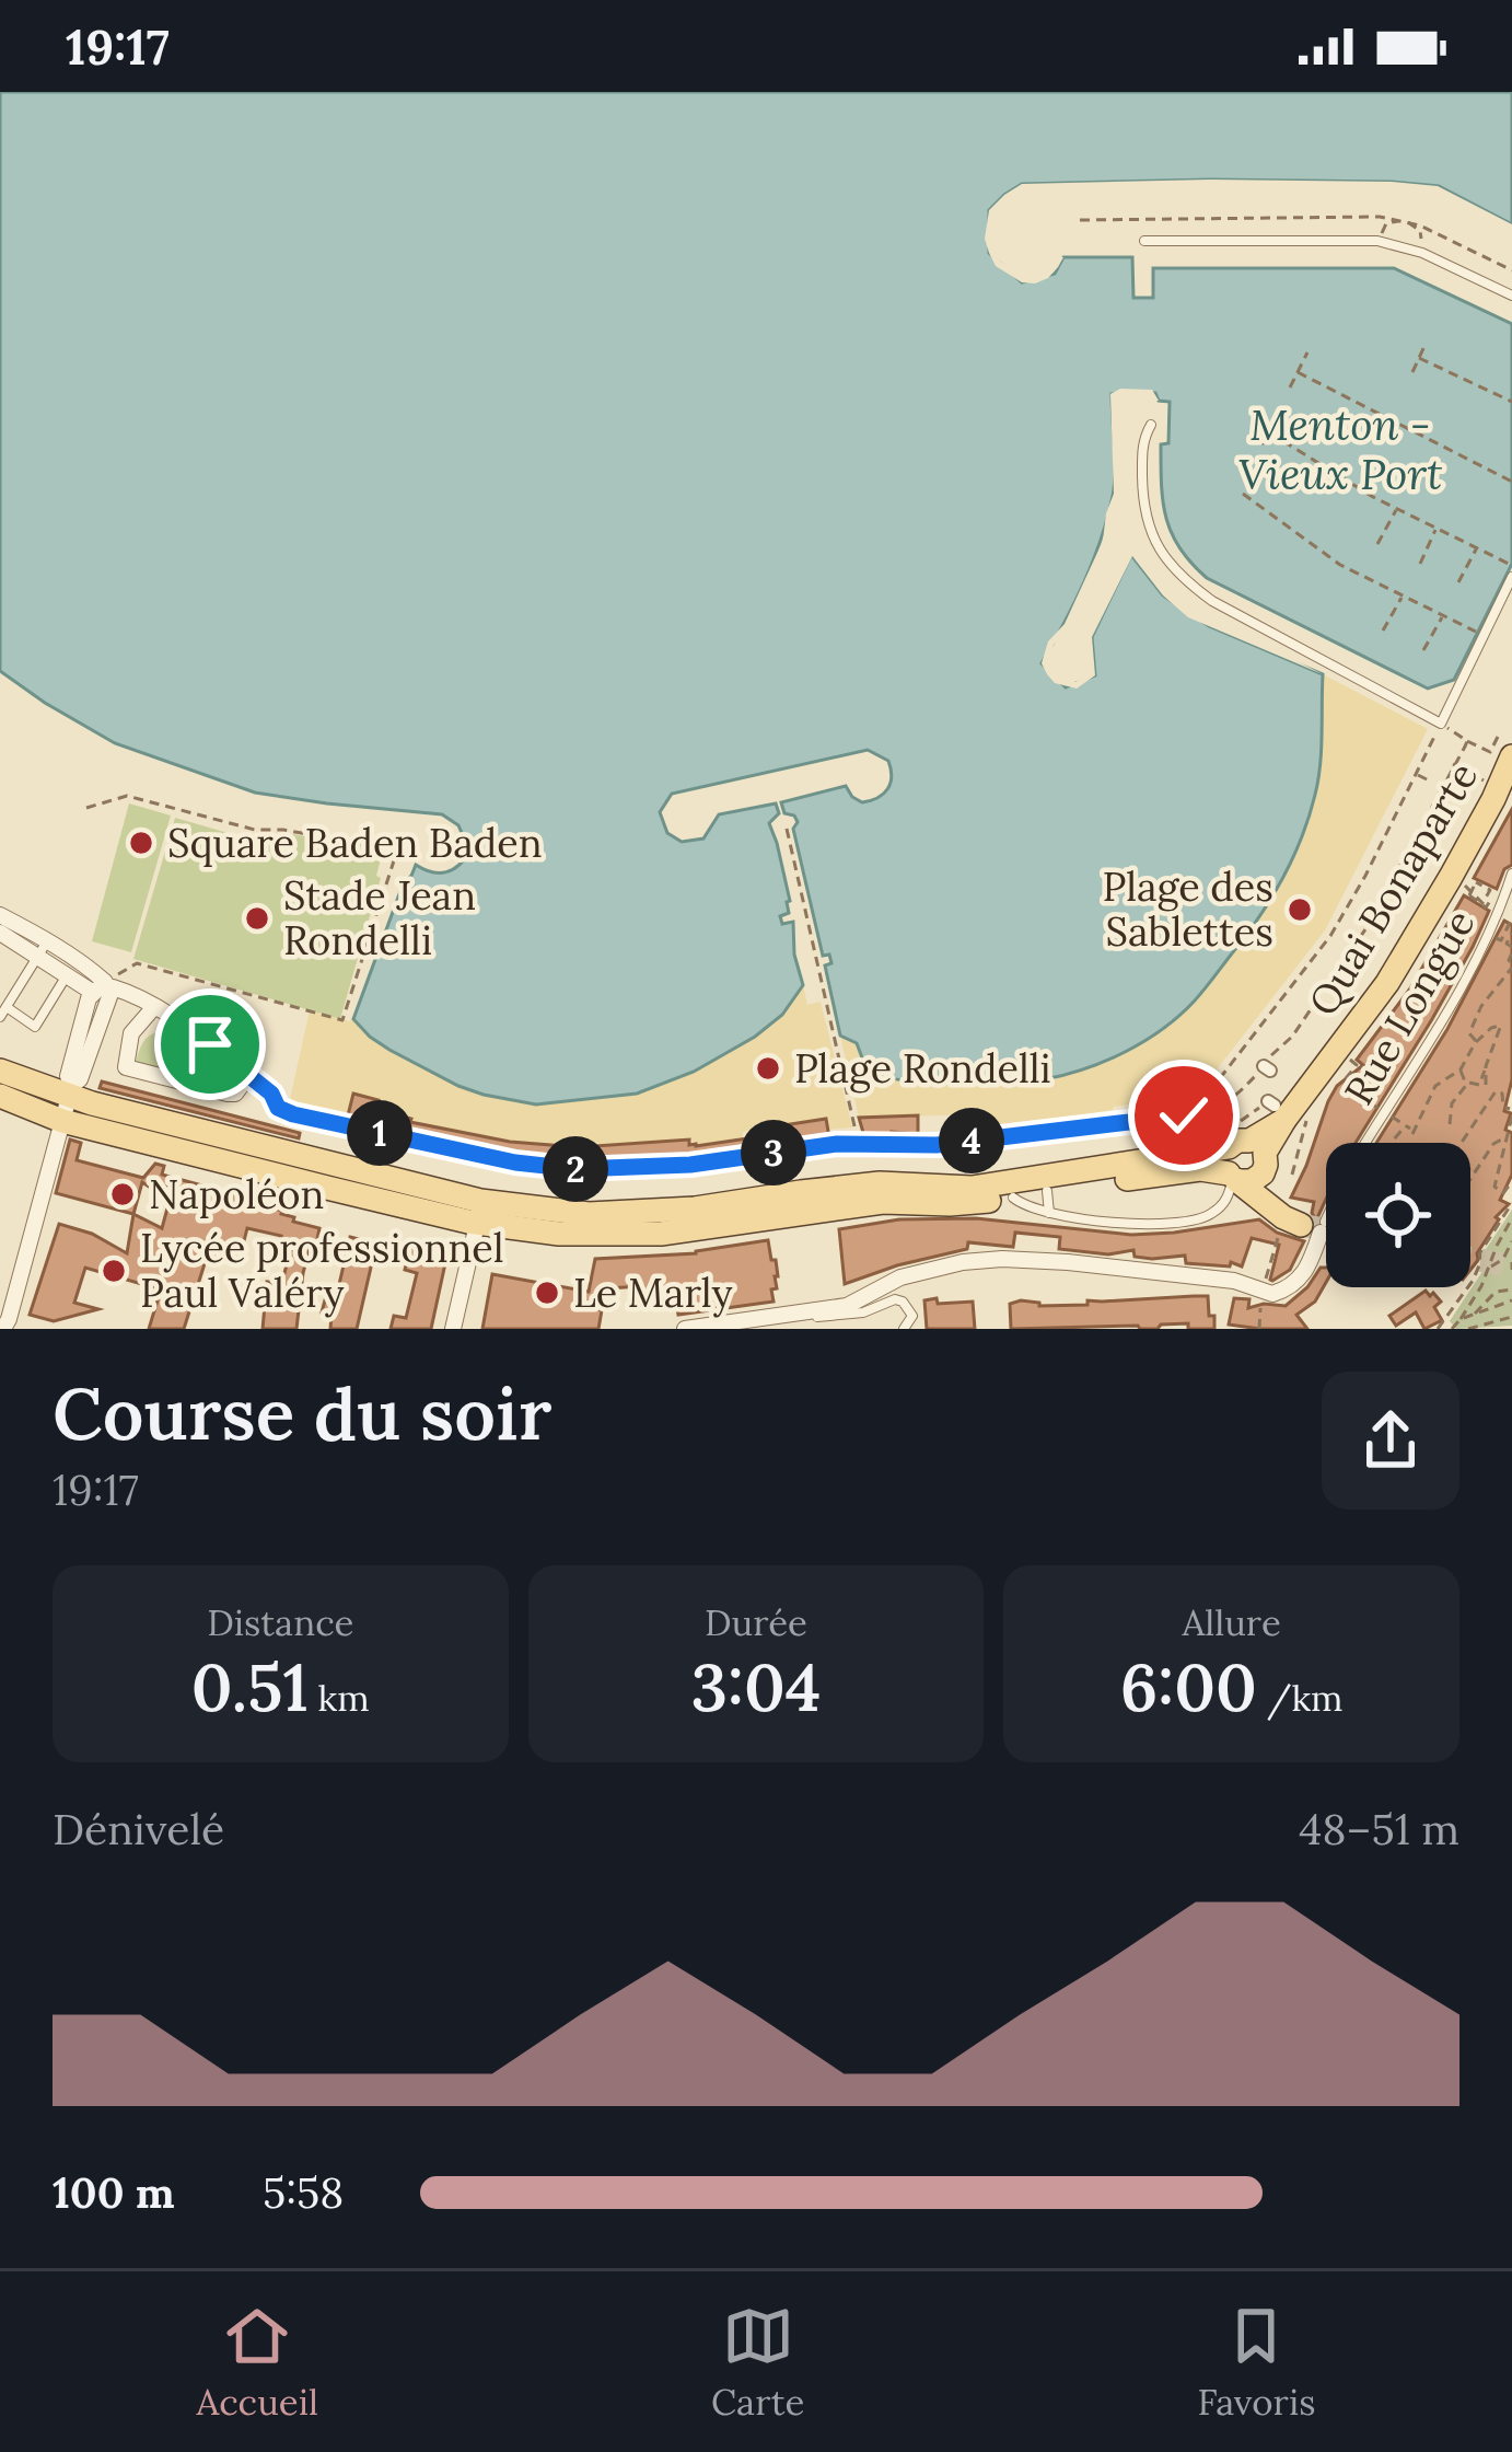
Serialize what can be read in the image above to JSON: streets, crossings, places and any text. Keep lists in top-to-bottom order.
{
  "streets": {
    "main road": ["Quai Bonaparte"],
    "lane": ["Rue Longue"]
  },
  "water": ["Menton - Vieux Port"],
  "places": [
    "Square Baden Baden",
    "Plage des Sablettes",
    "Stade Jean Rondelli",
    "Plage Rondelli",
    "Napoléon",
    "Lycée professionnel Paul Valéry",
    "Le Marly"
  ],
  "page": {
    "status": "19:17",
    "pins": [
      "1",
      "4",
      "3",
      "2"
    ],
    "heading": ["Course du soir", "19:17"],
    "stats": [
      ["Distance", "0.51 km"],
      ["Durée", "3:04"],
      ["Allure", "6:00 /km"]
    ],
    "chart": ["Dénivelé", "48–51 m"],
    "list": [
      {
        "name": "100 m",
        "note": "5:58"
      }
    ],
    "tabs": ["Accueil", "Carte", "Favoris"]
  }
}
